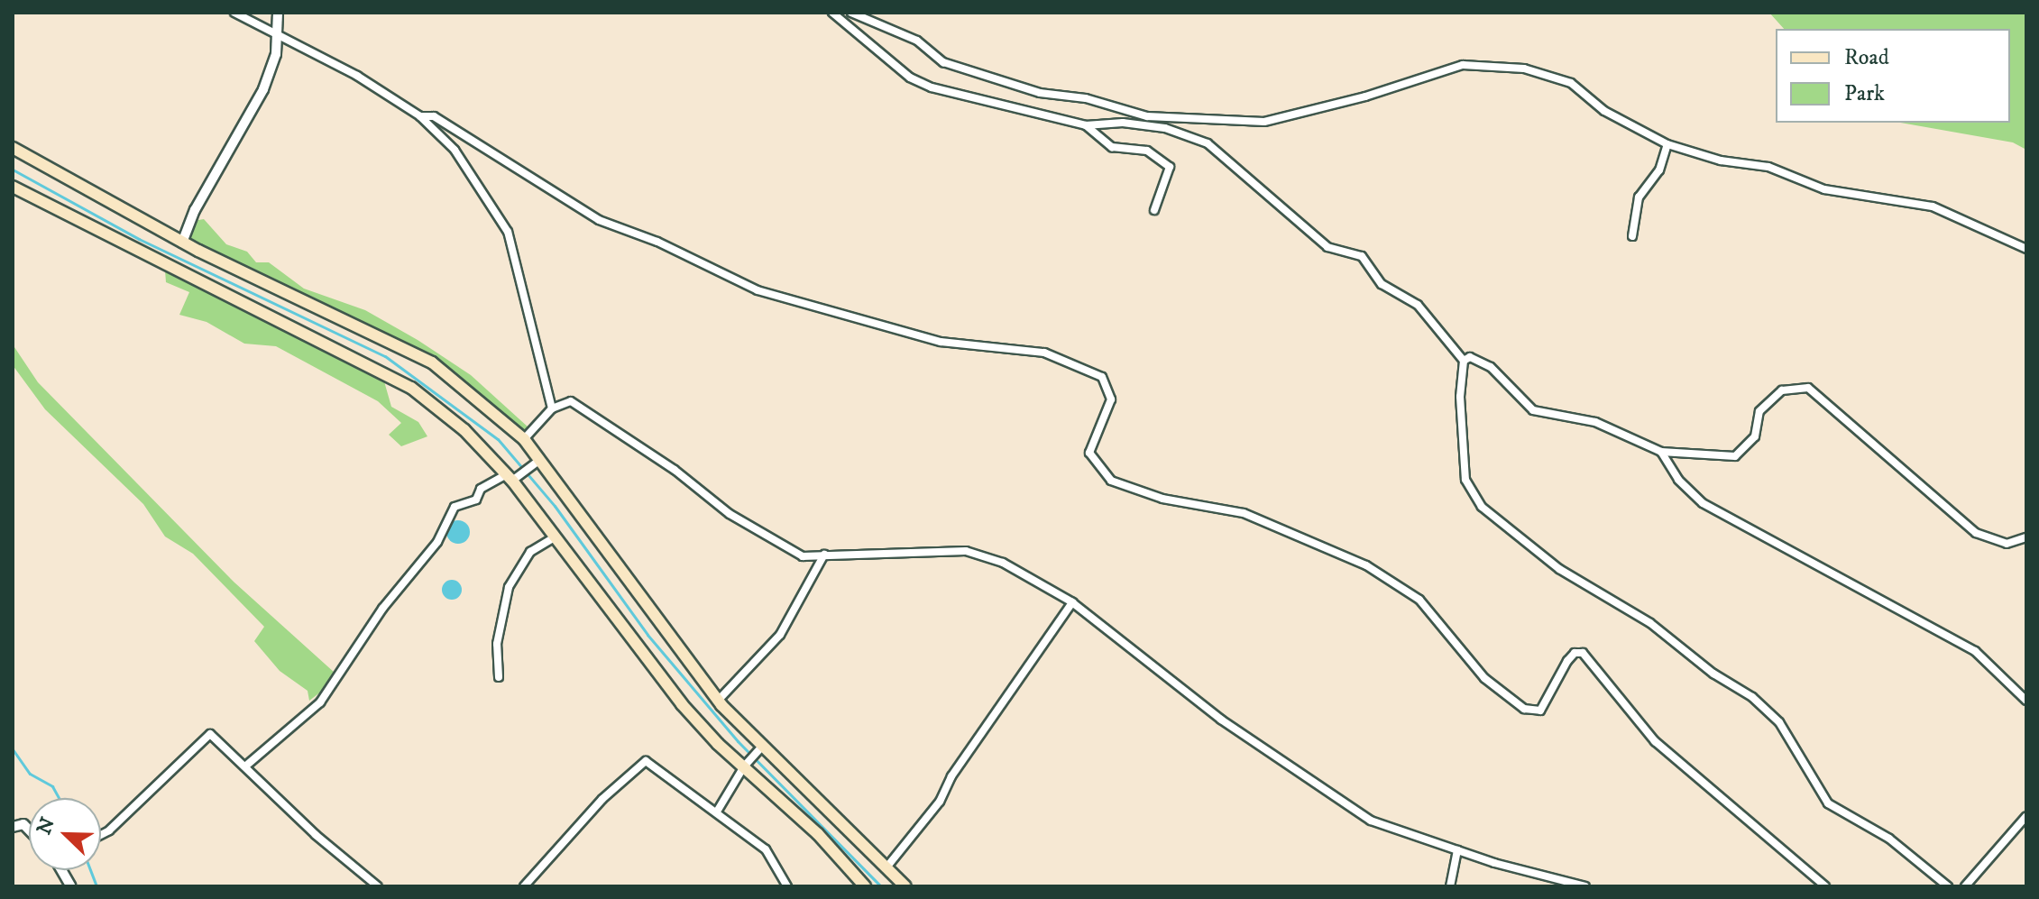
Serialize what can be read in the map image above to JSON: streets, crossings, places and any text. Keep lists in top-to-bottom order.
{
  "legend": ["Road", "Park"],
  "north": "top left"
}
